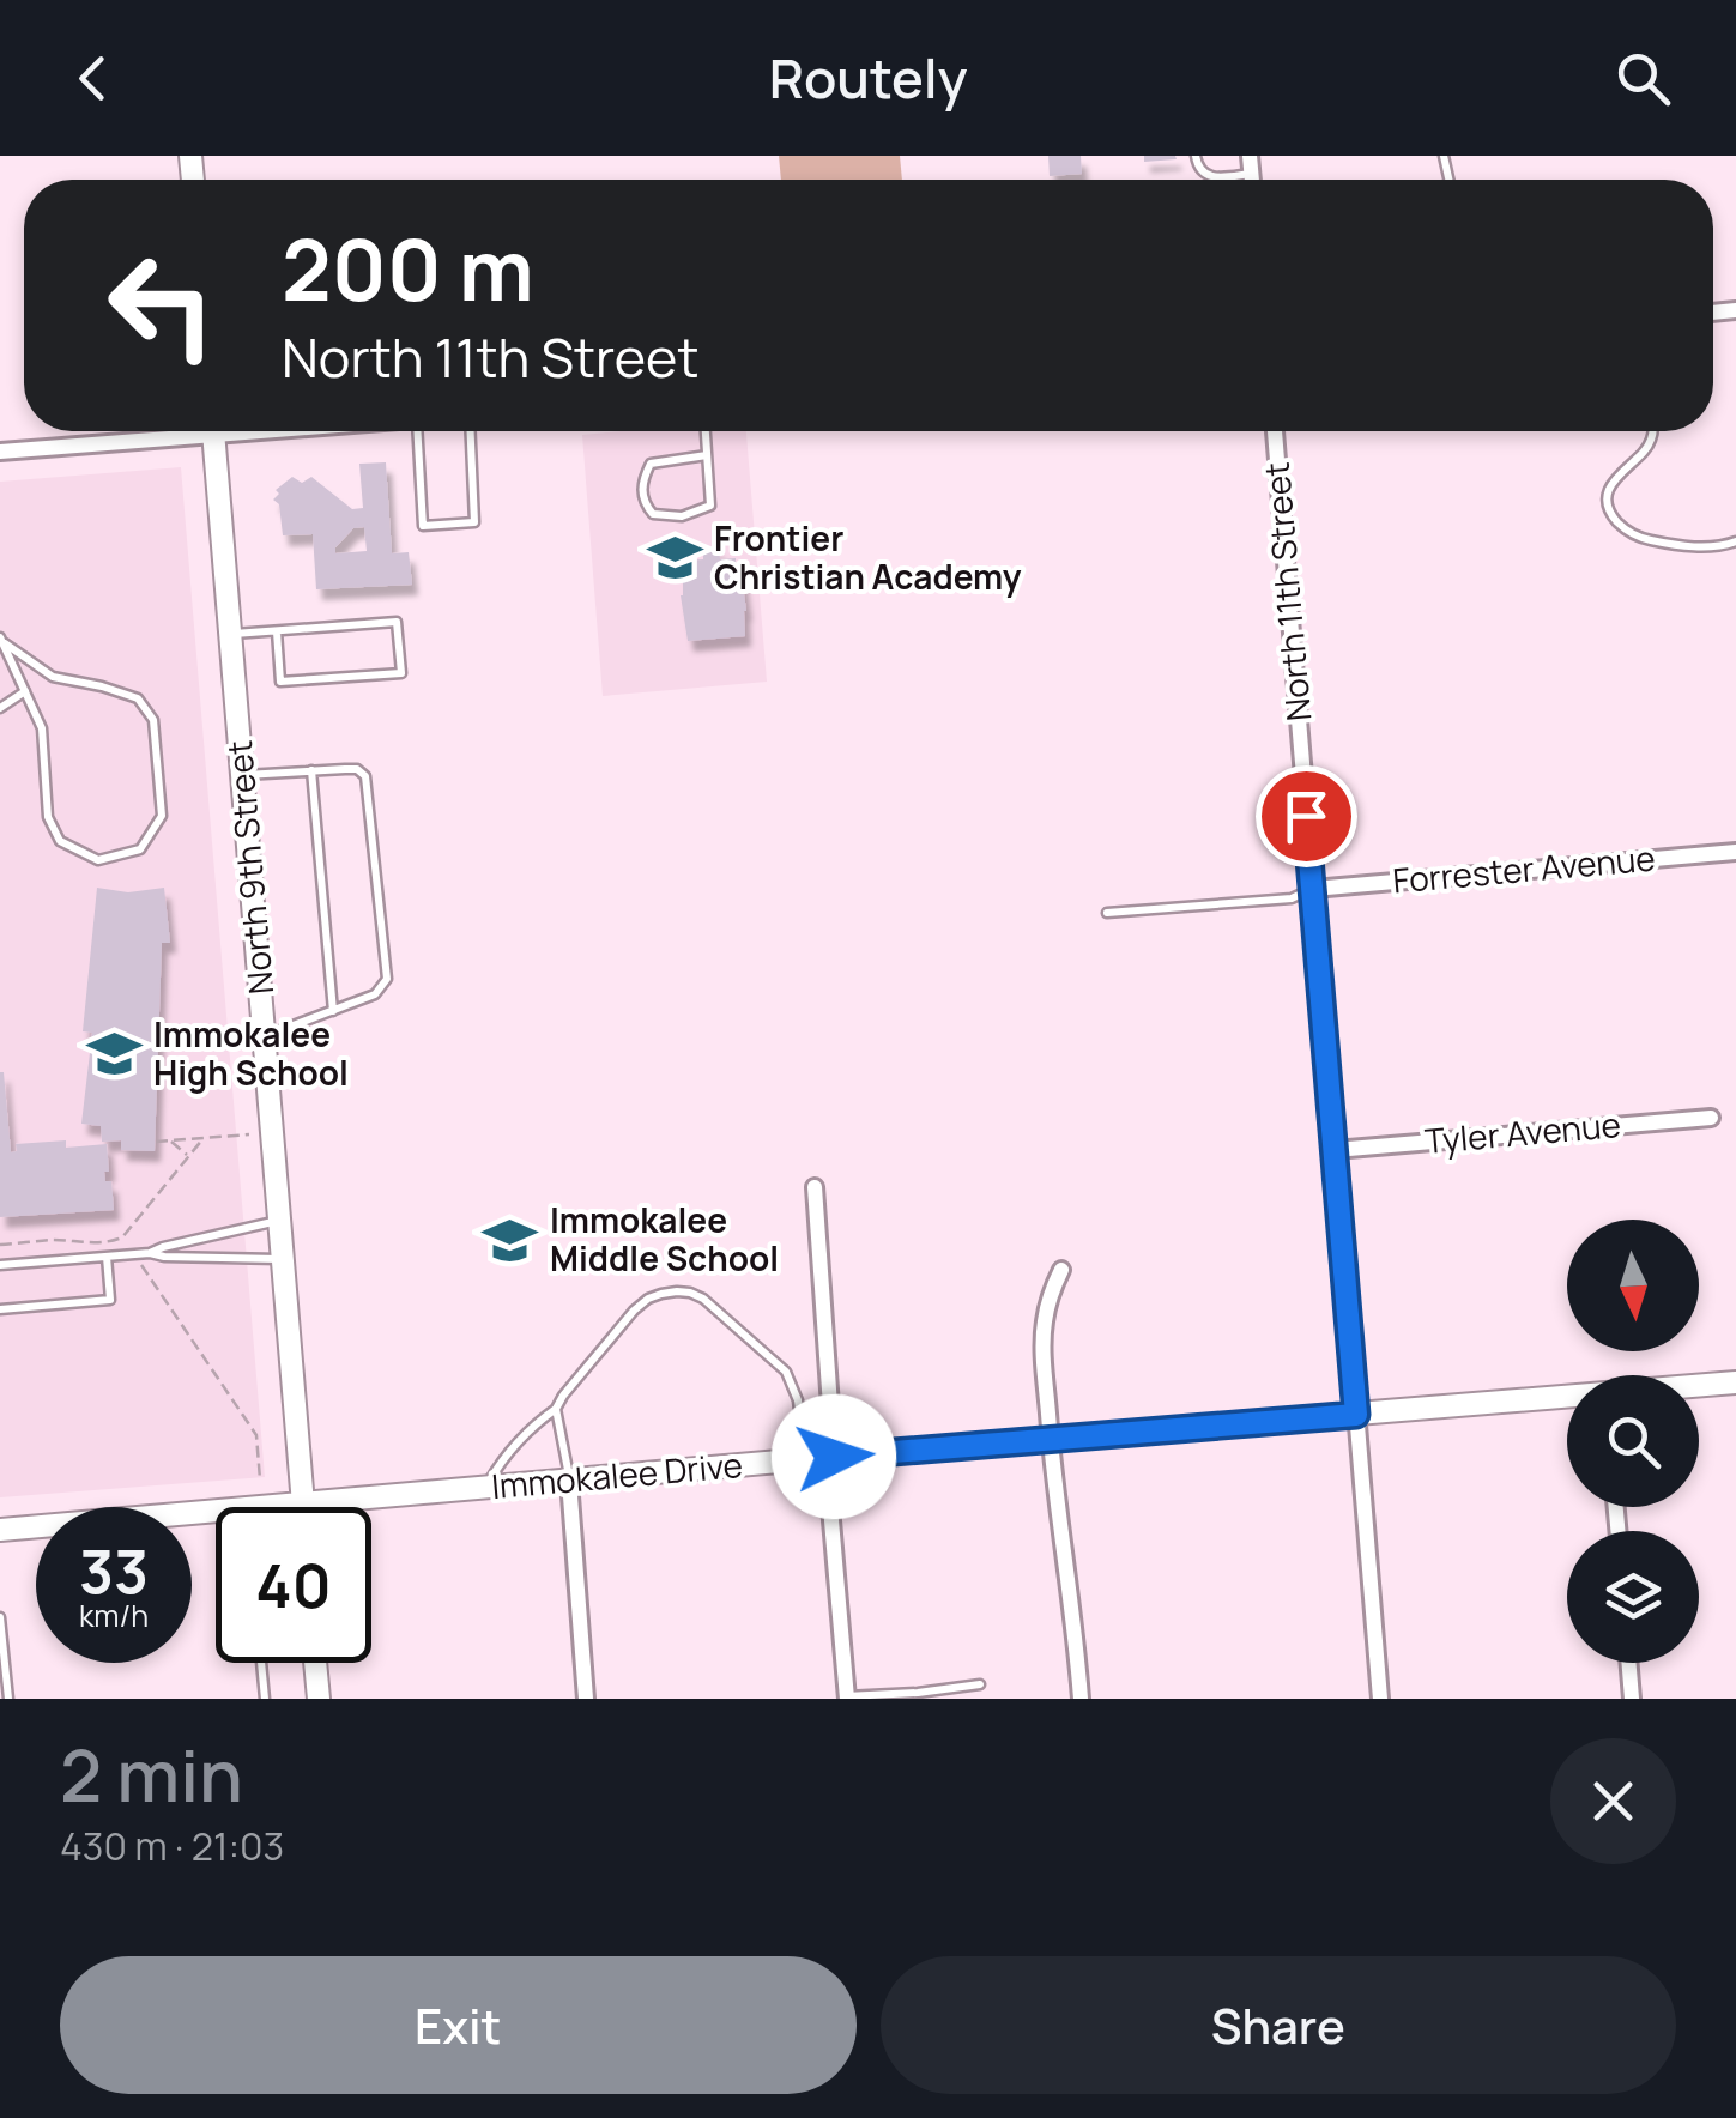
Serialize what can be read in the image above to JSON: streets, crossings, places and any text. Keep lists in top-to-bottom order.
{
  "streets": {
    "street": [
      "North 11th Street",
      "North 9th Street",
      "Forrester Avenue",
      "Tyler Avenue",
      "Immokalee Drive"
    ]
  },
  "crossings": [
    ["North 11th Street", "Forrester Avenue"],
    ["North 11th Street", "Tyler Avenue"],
    ["North 11th Street", "Immokalee Drive"],
    ["North 9th Street", "Immokalee Drive"]
  ],
  "places": {
    "school or university": ["Frontier Christian Academy", "Immokalee High School", "Immokalee Middle School"]
  },
  "north": "bottom",
  "page": {
    "header": "Routely",
    "turn": ["200 m", "North 11th Street"],
    "speed": "33 km/h",
    "limit": "40",
    "heading": ["2 min", "430 m · 21:03"],
    "buttons": ["Exit", "Share"]
  }
}
